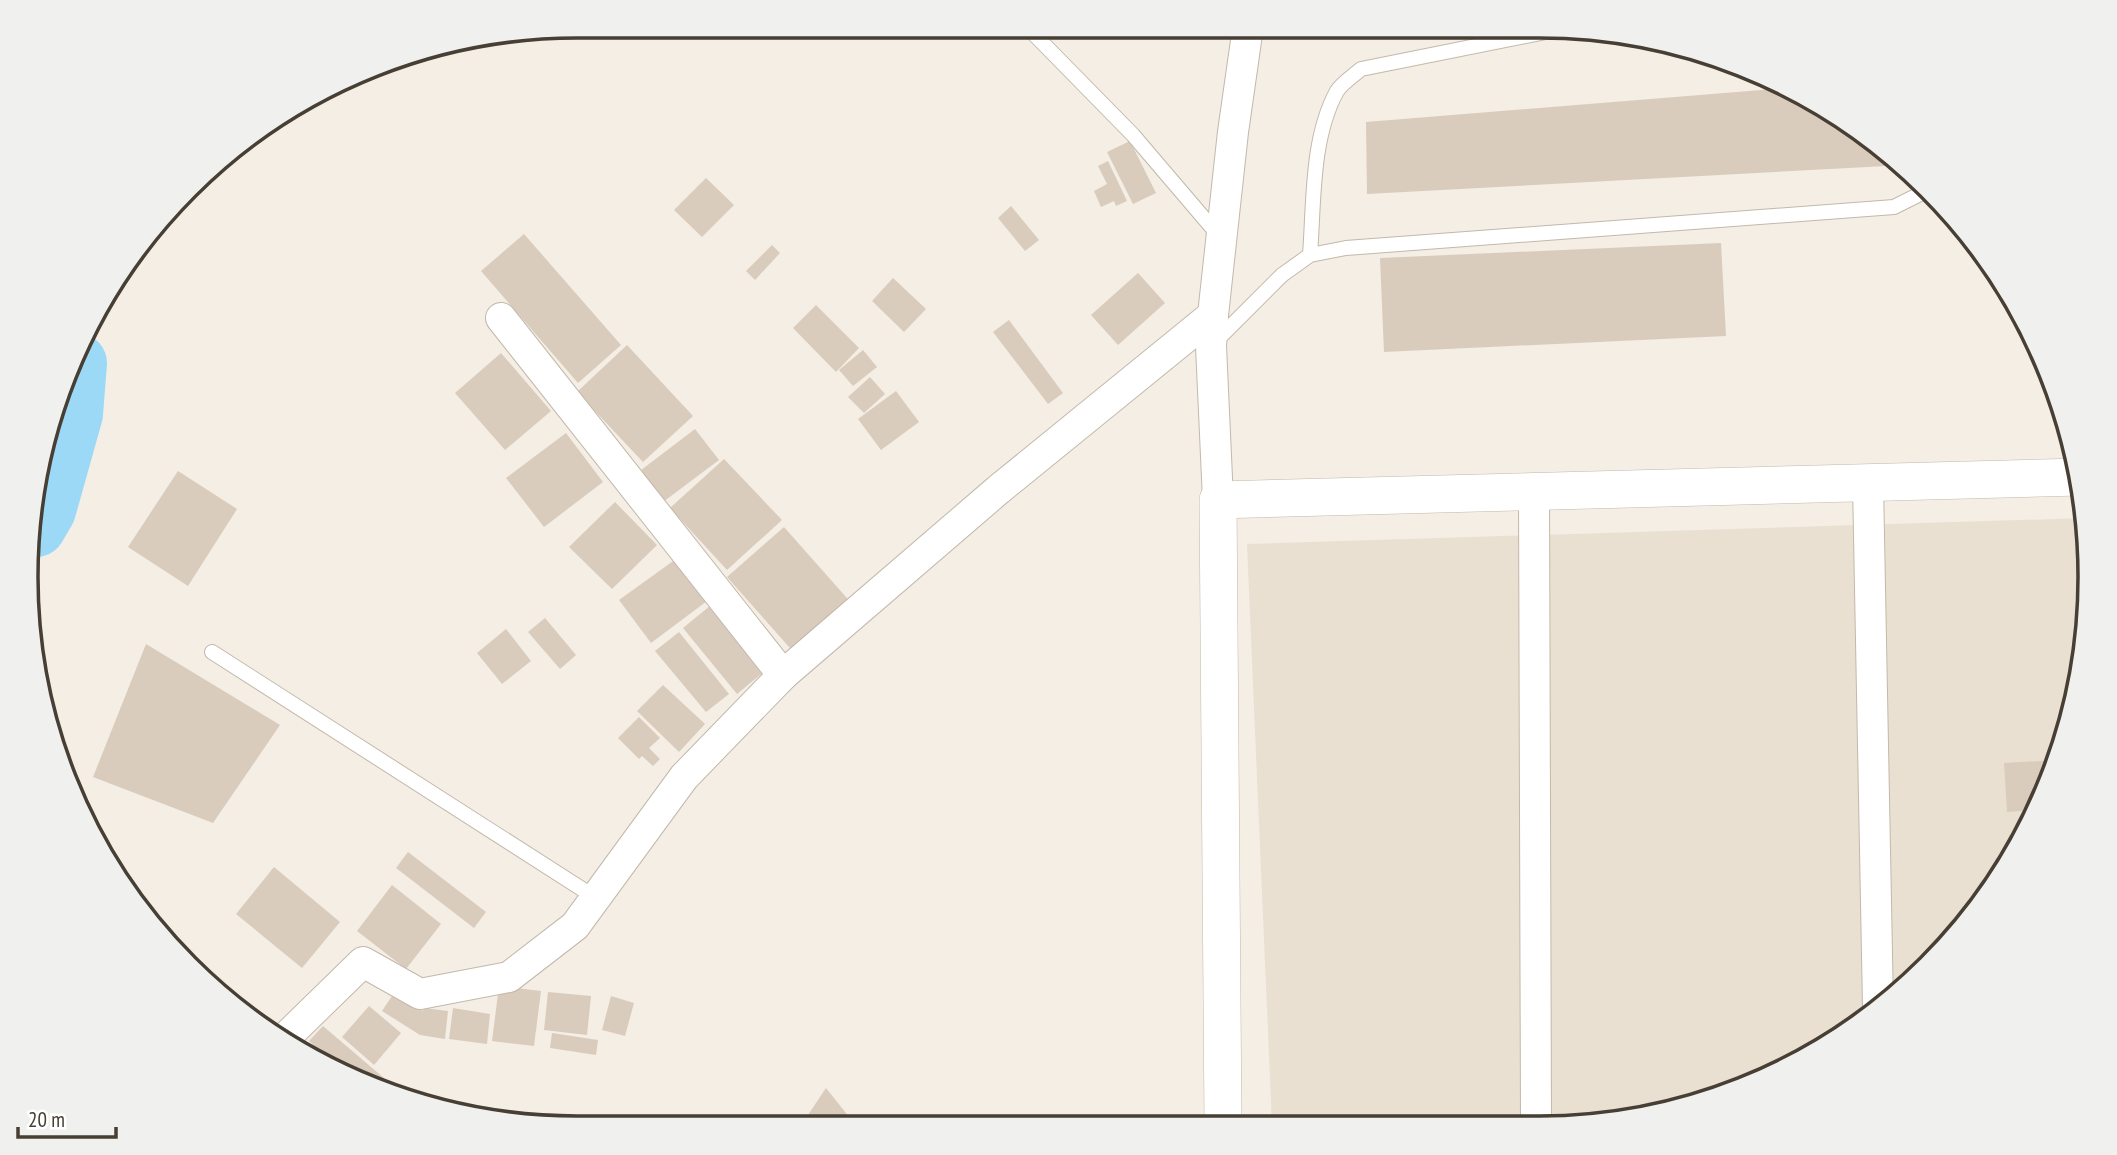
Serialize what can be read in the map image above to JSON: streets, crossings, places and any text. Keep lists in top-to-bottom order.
{
  "scale_bar": "20 m"
}
